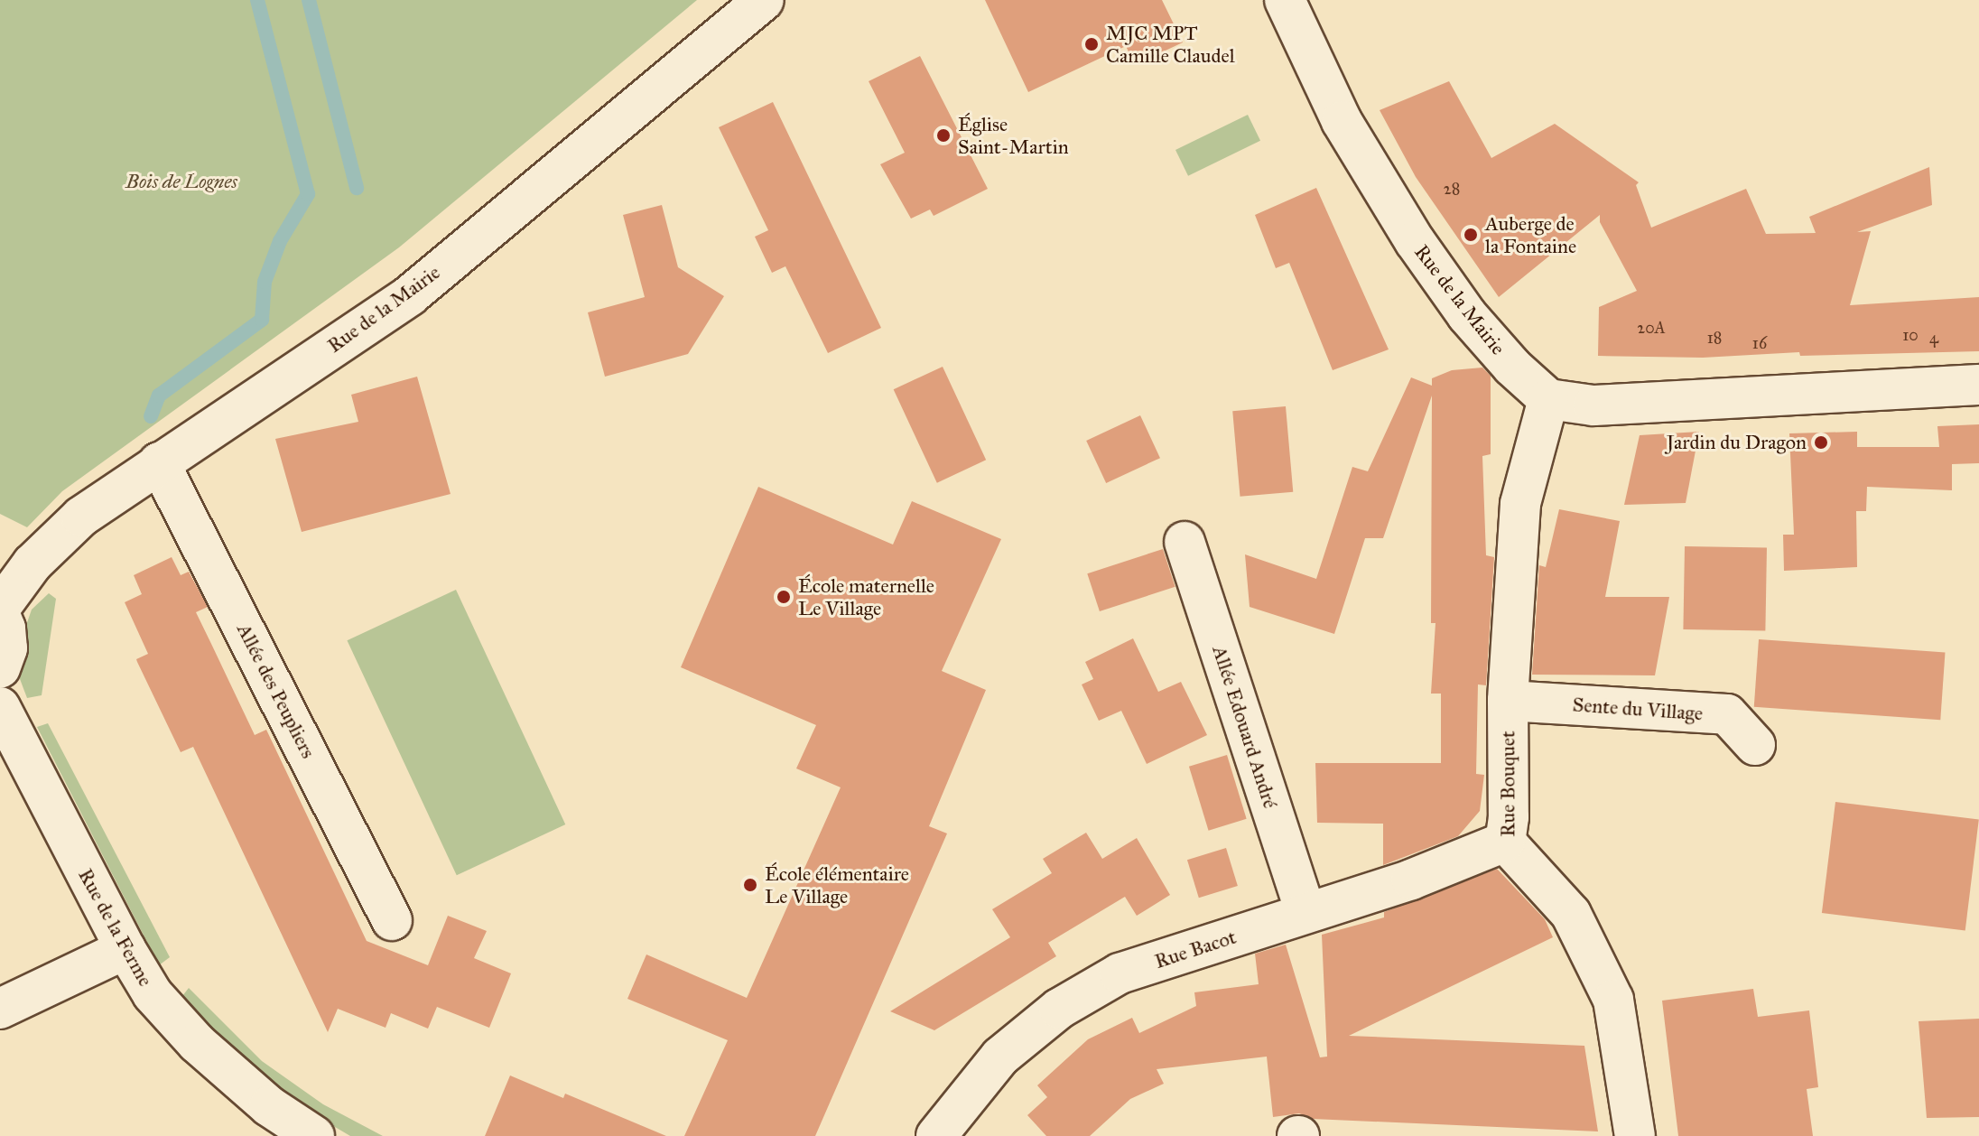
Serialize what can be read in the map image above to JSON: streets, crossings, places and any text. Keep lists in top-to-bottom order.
{
  "streets": {
    "street": [
      "Rue de la Mairie",
      "Allée des Peupliers",
      "Sente du Village",
      "Allée Edouard André",
      "Rue Bouquet",
      "Rue de la Ferme",
      "Rue Bacot"
    ]
  },
  "crossings": [
    ["Rue de la Mairie", "Allée des Peupliers"],
    ["Rue de la Mairie", "Rue Bouquet"],
    ["Sente du Village", "Rue Bouquet"],
    ["Allée Edouard André", "Rue Bacot"],
    ["Rue Bouquet", "Rue Bacot"]
  ],
  "parks": ["Bois de Lognes"],
  "places": [
    "MJC MPT Camille Claudel",
    "Église Saint-Martin",
    "Auberge de la Fontaine",
    "Jardin du Dragon",
    "École maternelle Le Village",
    "École élémentaire Le Village"
  ],
  "house_numbers": [
    "28",
    "20A",
    "10",
    "18",
    "4",
    "16"
  ]
}
